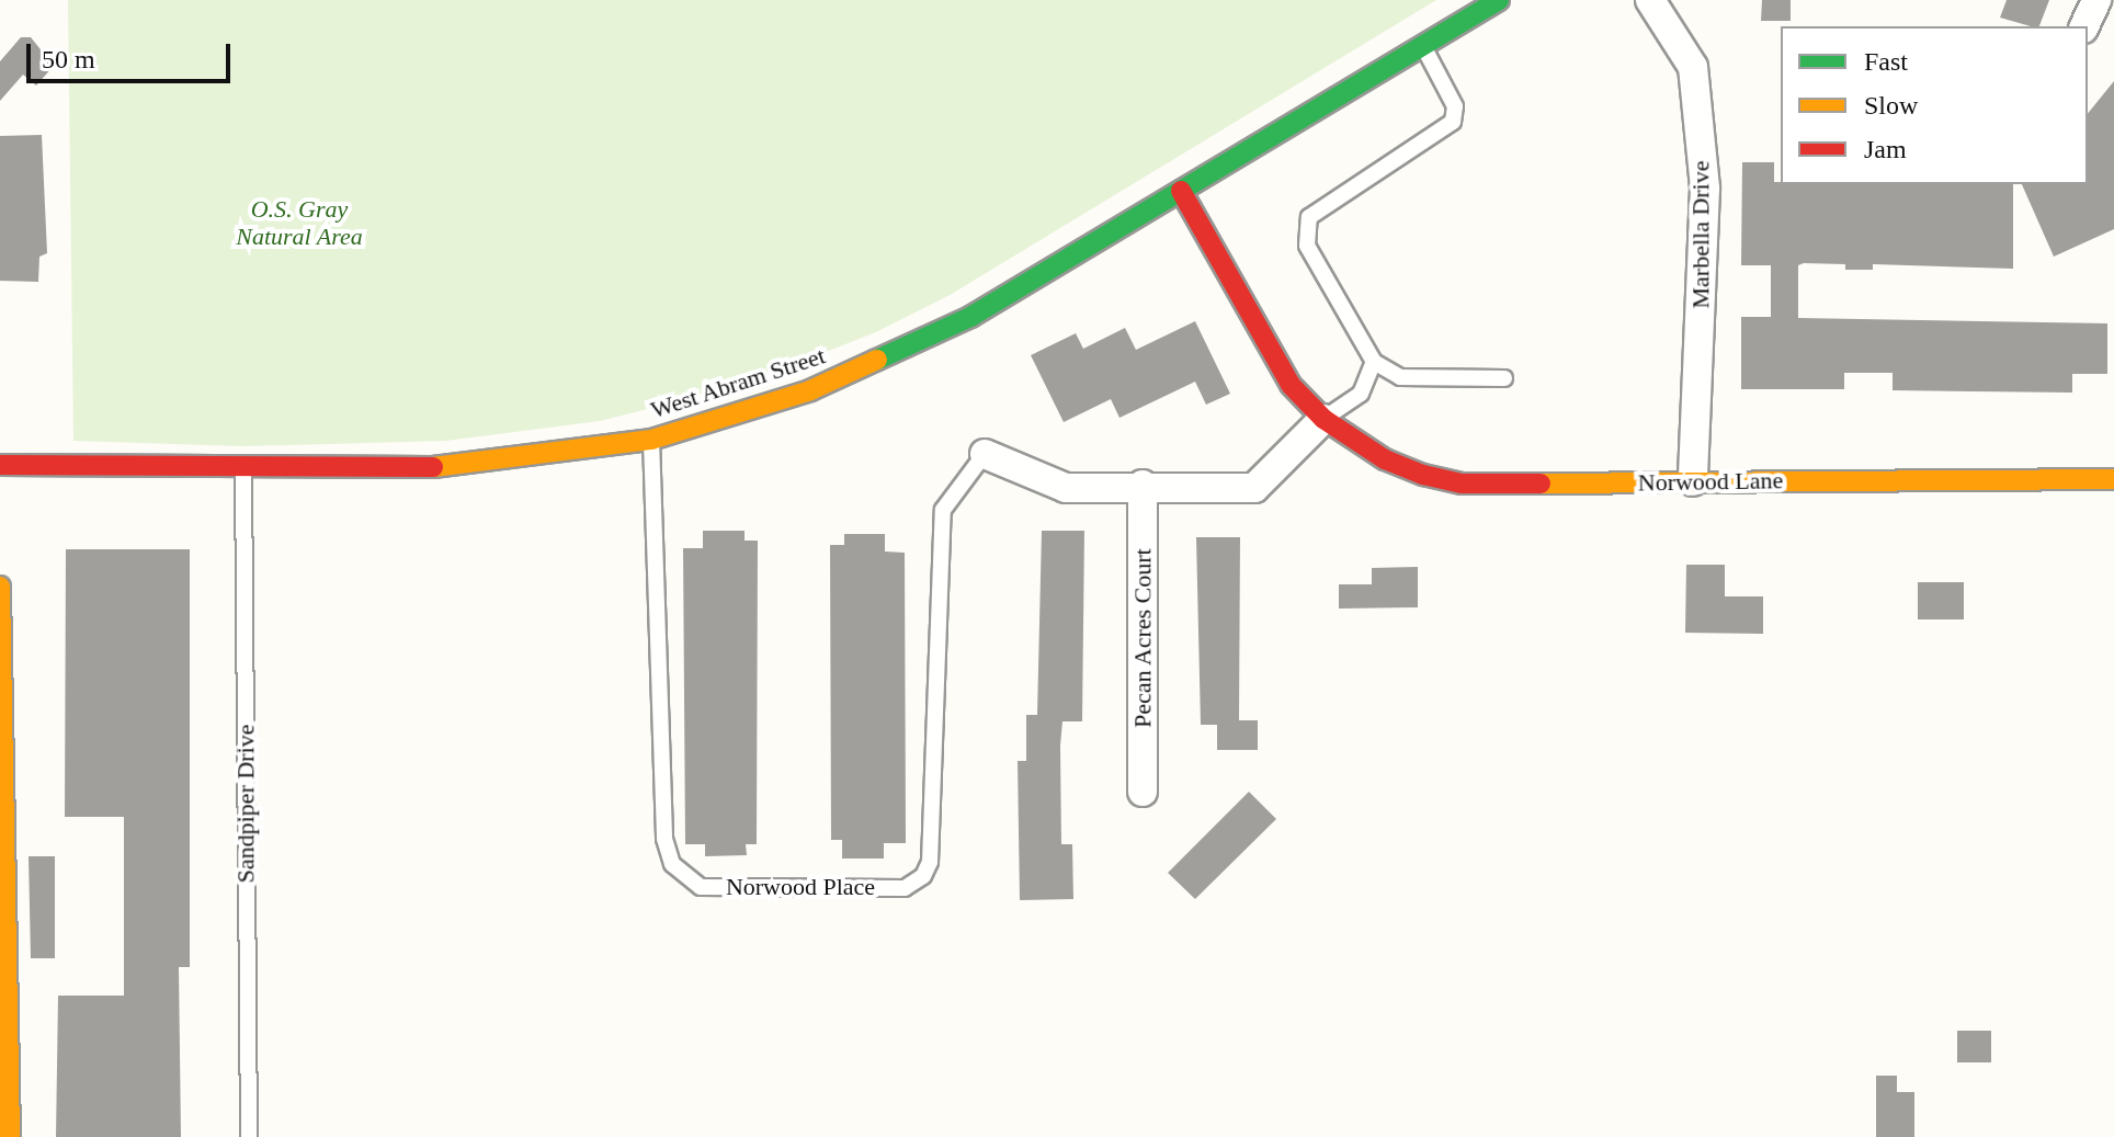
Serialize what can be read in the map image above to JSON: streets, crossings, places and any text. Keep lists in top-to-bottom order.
{
  "streets": {
    "street": [
      "Marbella Drive",
      "West Abram Street",
      "Norwood Lane",
      "Pecan Acres Court"
    ],
    "lane": ["Sandpiper Drive", "Norwood Place"]
  },
  "crossings": [
    ["Marbella Drive", "Norwood Lane"],
    ["West Abram Street", "Norwood Lane"],
    ["West Abram Street", "Sandpiper Drive"],
    ["West Abram Street", "Norwood Place"]
  ],
  "parks": ["O.S. Gray Natural Area"],
  "legend": ["Fast", "Slow", "Jam"],
  "scale_bar": "50 m"
}
